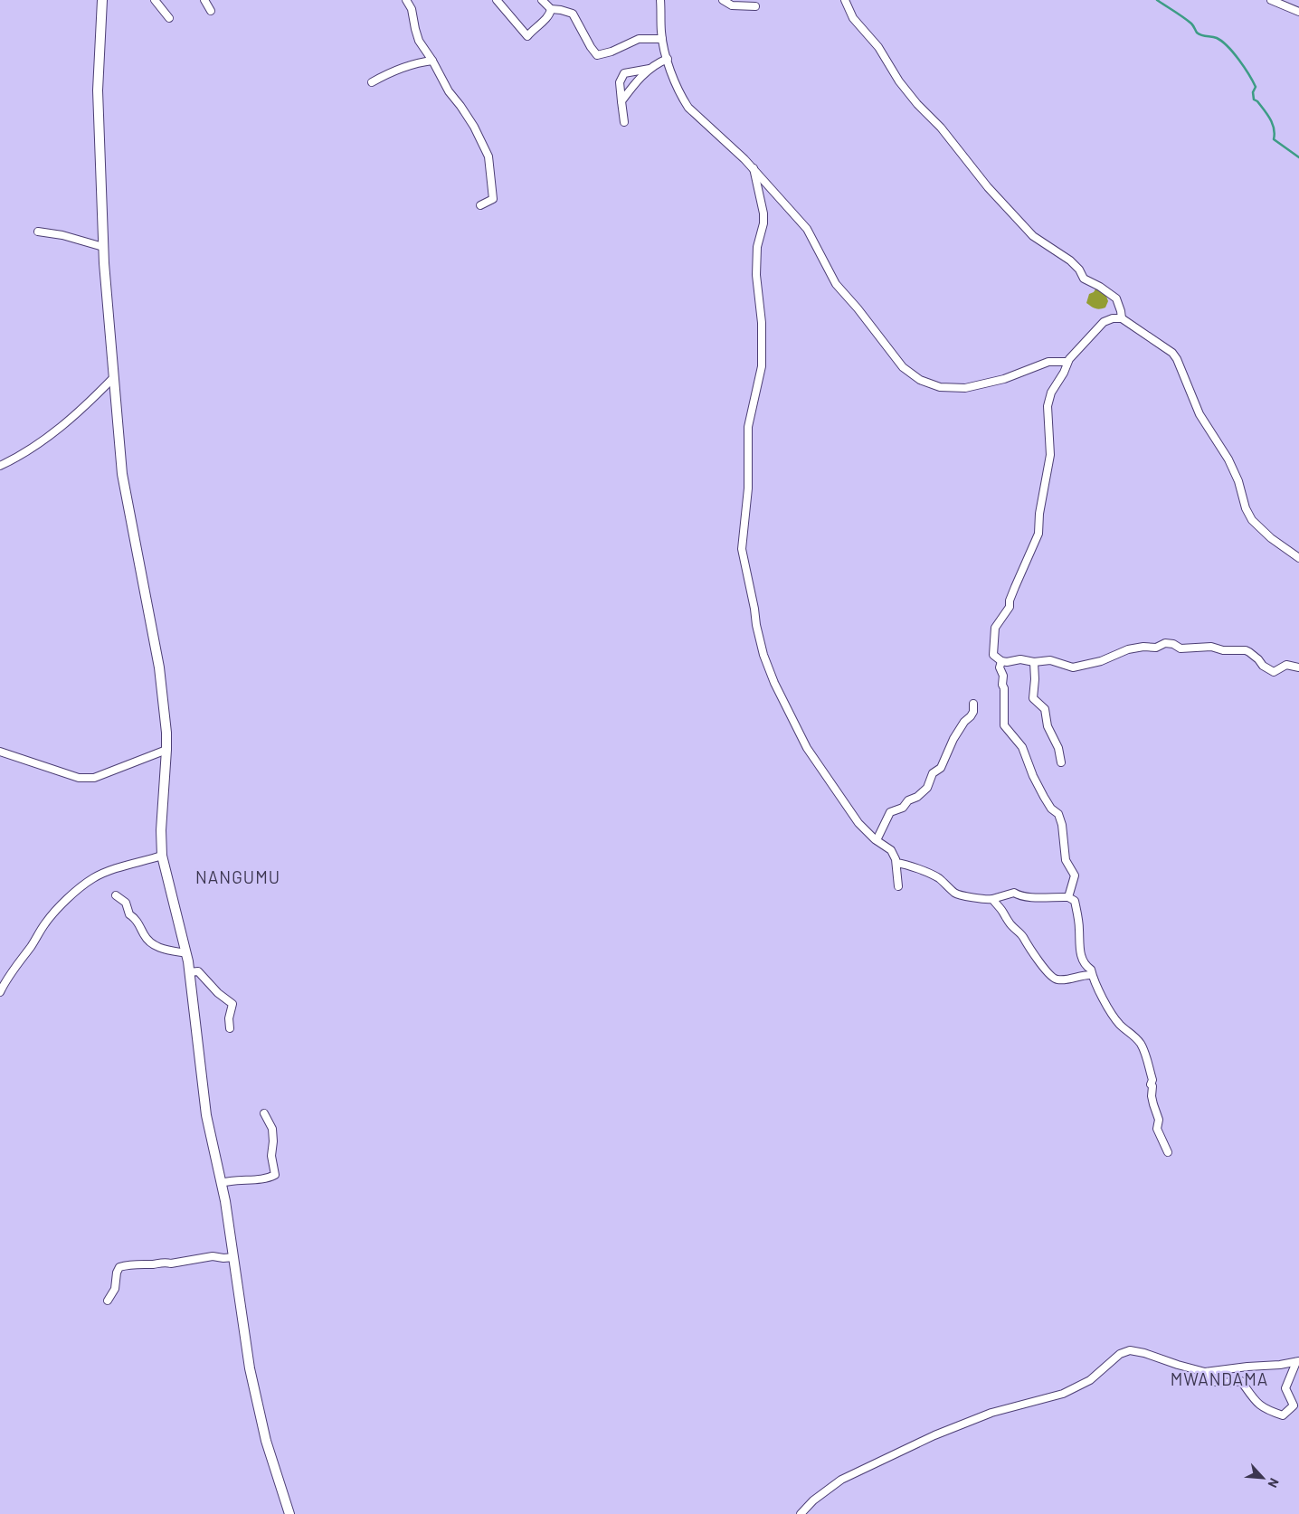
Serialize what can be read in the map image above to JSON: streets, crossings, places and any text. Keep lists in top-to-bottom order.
{
  "districts": ["NANGUMU", "MWANDAMA"],
  "north": "bottom right"
}
